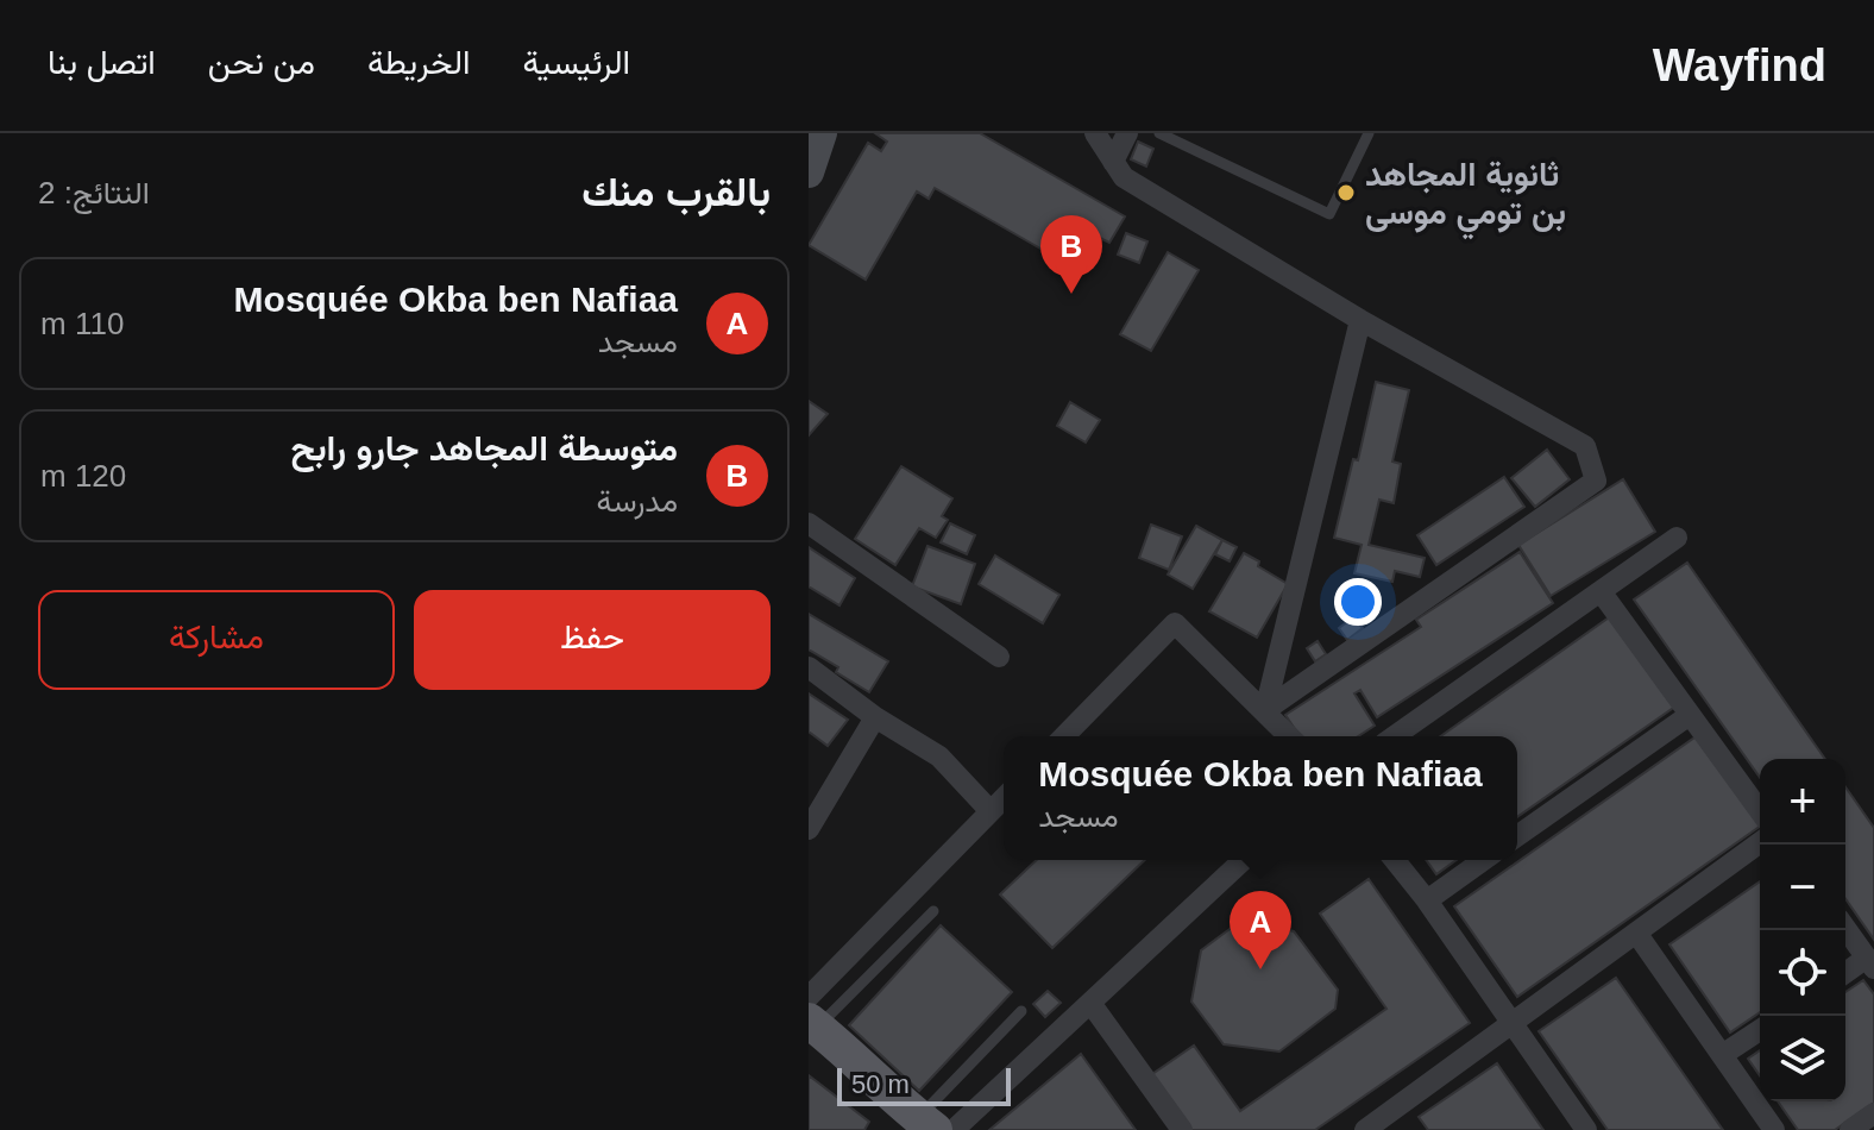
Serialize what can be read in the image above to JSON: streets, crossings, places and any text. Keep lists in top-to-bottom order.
{
  "places": ["ثانوية المجاهد بن تومي موسى"],
  "scale_bar": "50 m",
  "page": {
    "header": "Wayfind",
    "nav": [
      "الرئيسية",
      "الخريطة",
      "من نحن",
      "اتصل بنا"
    ],
    "heading": ["بالقرب منك", "النتائج: 2"],
    "pins": ["B", "A"],
    "list": [
      {
        "mark": "A",
        "name": "Mosquée Okba ben Nafiaa",
        "note": "مسجد",
        "value": "110 m"
      },
      {
        "mark": "B",
        "name": "متوسطة المجاهد جارو رابح",
        "note": "مدرسة",
        "value": "120 m"
      }
    ],
    "buttons": ["حفظ", "مشاركة"],
    "popup": ["Mosquée Okba ben Nafiaa", "مسجد"],
    "map_buttons": ["+", "−"],
    "scale": "50 m"
  }
}
